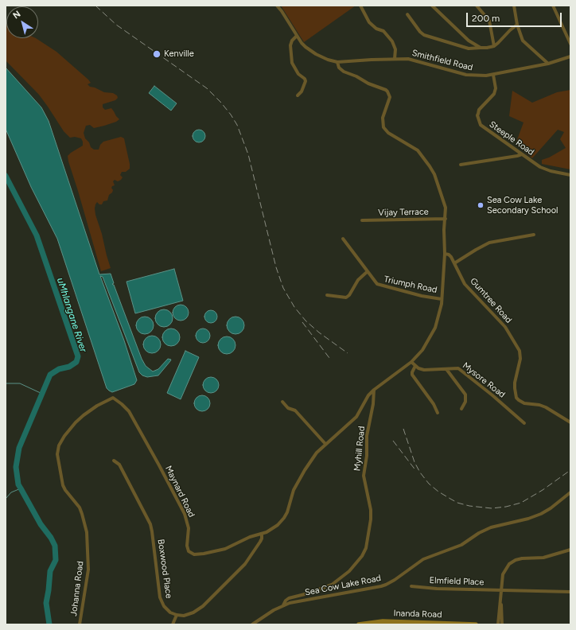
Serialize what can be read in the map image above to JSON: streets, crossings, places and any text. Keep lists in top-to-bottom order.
{
  "streets": {
    "main road": ["Inanda Road"],
    "street": [
      "Smithfield Road",
      "Steeple Road",
      "Vijay Terrace",
      "Triumph Road",
      "Gumtree Road",
      "Mysore Road",
      "Myhill Road",
      "Maynard Road",
      "Boxwood Place",
      "Elmfield Place",
      "Sea Cow Lake Road",
      "Johanna Road"
    ]
  },
  "crossings": [
    ["Smithfield Road", "Steeple Road"],
    ["Myhill Road", "Maynard Road"],
    ["Myhill Road", "Sea Cow Lake Road"],
    ["Maynard Road", "Johanna Road"]
  ],
  "water": ["uMhlangane River"],
  "places": ["Kenville", "Sea Cow Lake Secondary School"],
  "scale_bar": "200 m",
  "north": "top left"
}
